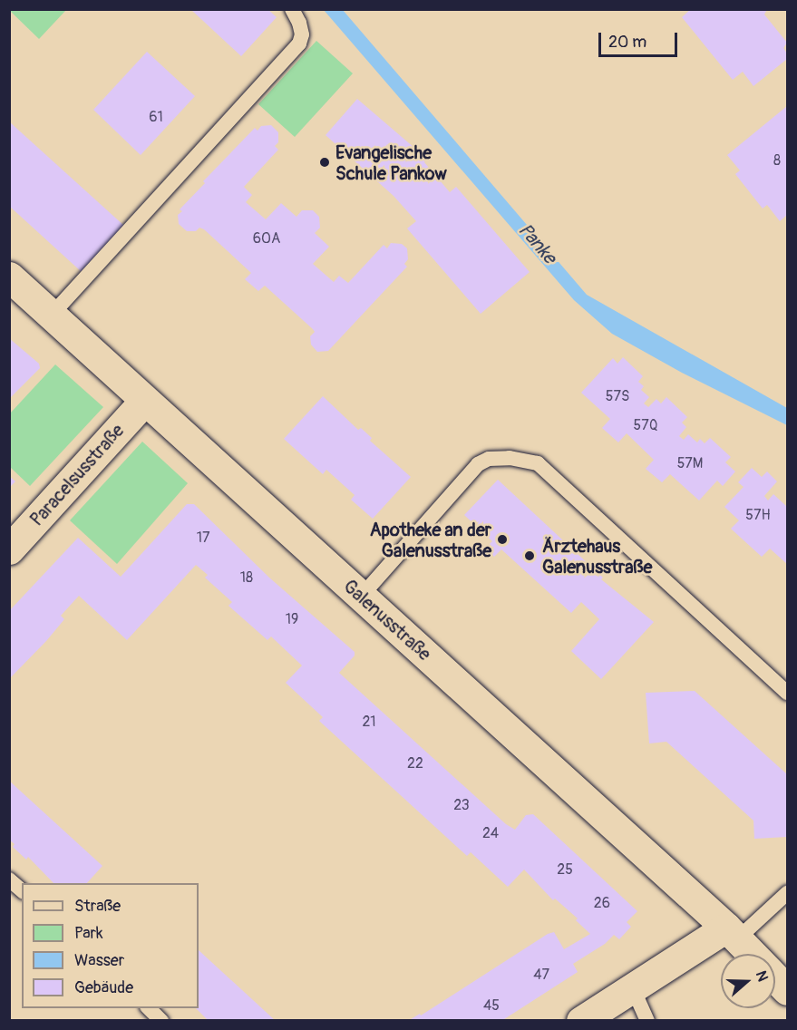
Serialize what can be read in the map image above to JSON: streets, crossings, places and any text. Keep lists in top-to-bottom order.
{
  "streets": {
    "street": ["Paracelsusstraße", "Galenusstraße"]
  },
  "crossings": [
    ["Paracelsusstraße", "Galenusstraße"]
  ],
  "water": ["Panke"],
  "places": ["Evangelische Schule Pankow", "Apotheke an der Galenusstraße", "Ärztehaus Galenusstraße"],
  "house_numbers": [
    "61",
    "8",
    "60A",
    "57S",
    "57Q",
    "57M",
    "57H",
    "17",
    "18",
    "19",
    "21",
    "22",
    "23",
    "24",
    "25",
    "26",
    "47",
    "45"
  ],
  "legend": [
    "Straße",
    "Park",
    "Wasser",
    "Gebäude"
  ],
  "scale_bar": "20 m",
  "north": "right"
}
